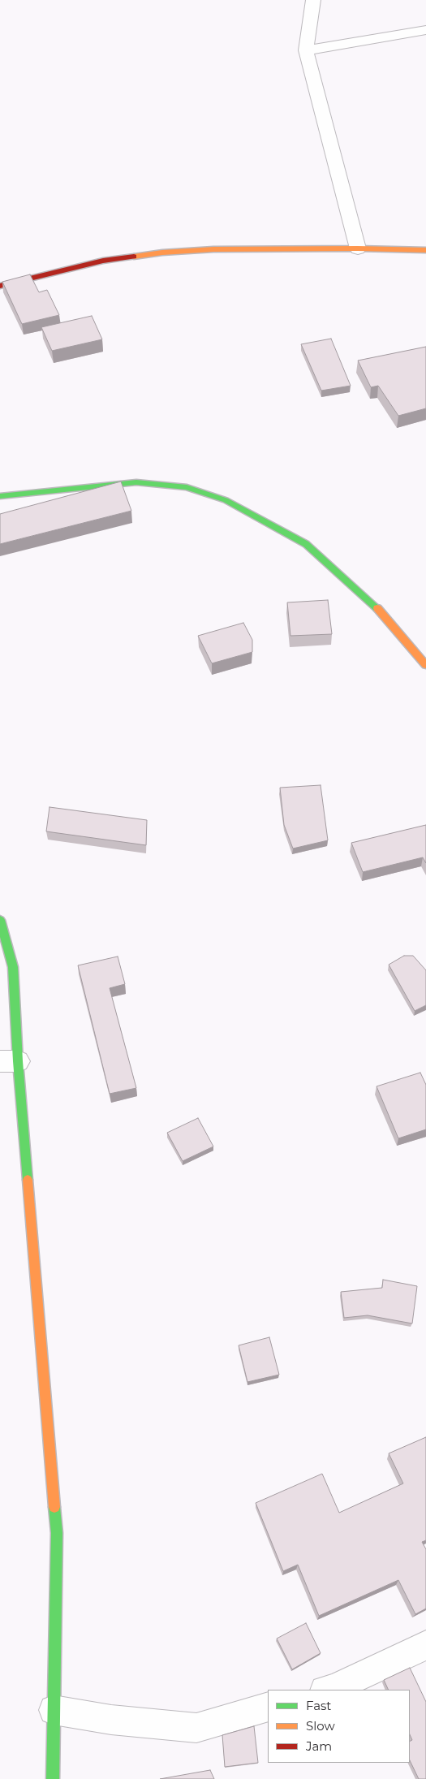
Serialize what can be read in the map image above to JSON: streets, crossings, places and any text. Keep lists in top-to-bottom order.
{
  "legend": ["Fast", "Slow", "Jam"]
}
